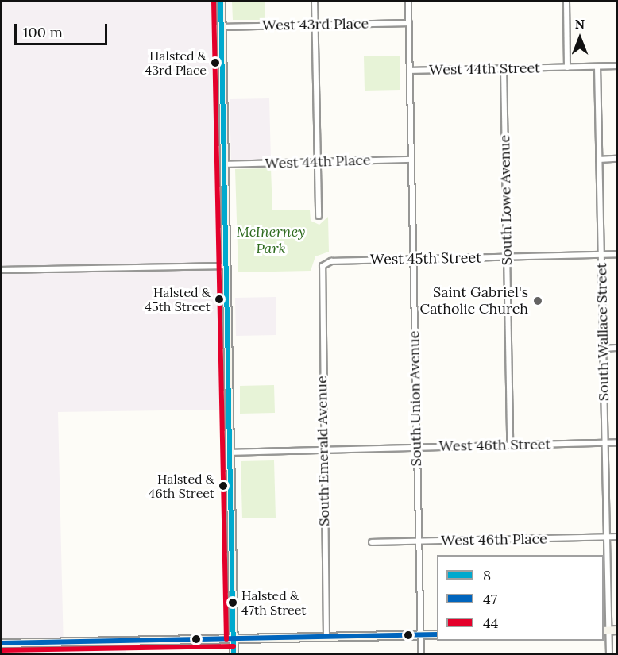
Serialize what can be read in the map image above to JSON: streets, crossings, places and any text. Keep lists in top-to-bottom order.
{
  "streets": {
    "street": [
      "West 43rd Place",
      "West 44th Street",
      "West 44th Place",
      "South Lowe Avenue",
      "West 45th Street",
      "South Wallace Street",
      "South Union Avenue",
      "West 46th Street",
      "South Emerald Avenue",
      "West 46th Place"
    ]
  },
  "crossings": [
    ["West 43rd Place", "South Union Avenue"],
    ["West 44th Street", "South Lowe Avenue"],
    ["West 44th Street", "South Wallace Street"],
    ["West 44th Street", "South Union Avenue"],
    ["West 44th Place", "South Union Avenue"],
    ["South Lowe Avenue", "West 45th Street"],
    ["South Lowe Avenue", "West 46th Street"],
    ["West 45th Street", "South Wallace Street"],
    ["West 45th Street", "South Union Avenue"],
    ["West 45th Street", "South Emerald Avenue"],
    ["South Wallace Street", "West 46th Street"],
    ["South Wallace Street", "West 46th Place"],
    ["South Union Avenue", "West 46th Street"],
    ["South Union Avenue", "West 46th Place"],
    ["West 46th Street", "South Emerald Avenue"]
  ],
  "parks": ["McInerney Park"],
  "places": [
    "Halsted & 43rd Place",
    "Halsted & 45th Street",
    "Saint Gabriel's Catholic Church",
    "Halsted & 46th Street",
    "Halsted & 47th Street"
  ],
  "lines": ["transit line 8", "transit line 44", "transit line 47"],
  "legend": ["8", "47", "44"],
  "scale_bar": "100 m",
  "north": "top"
}
